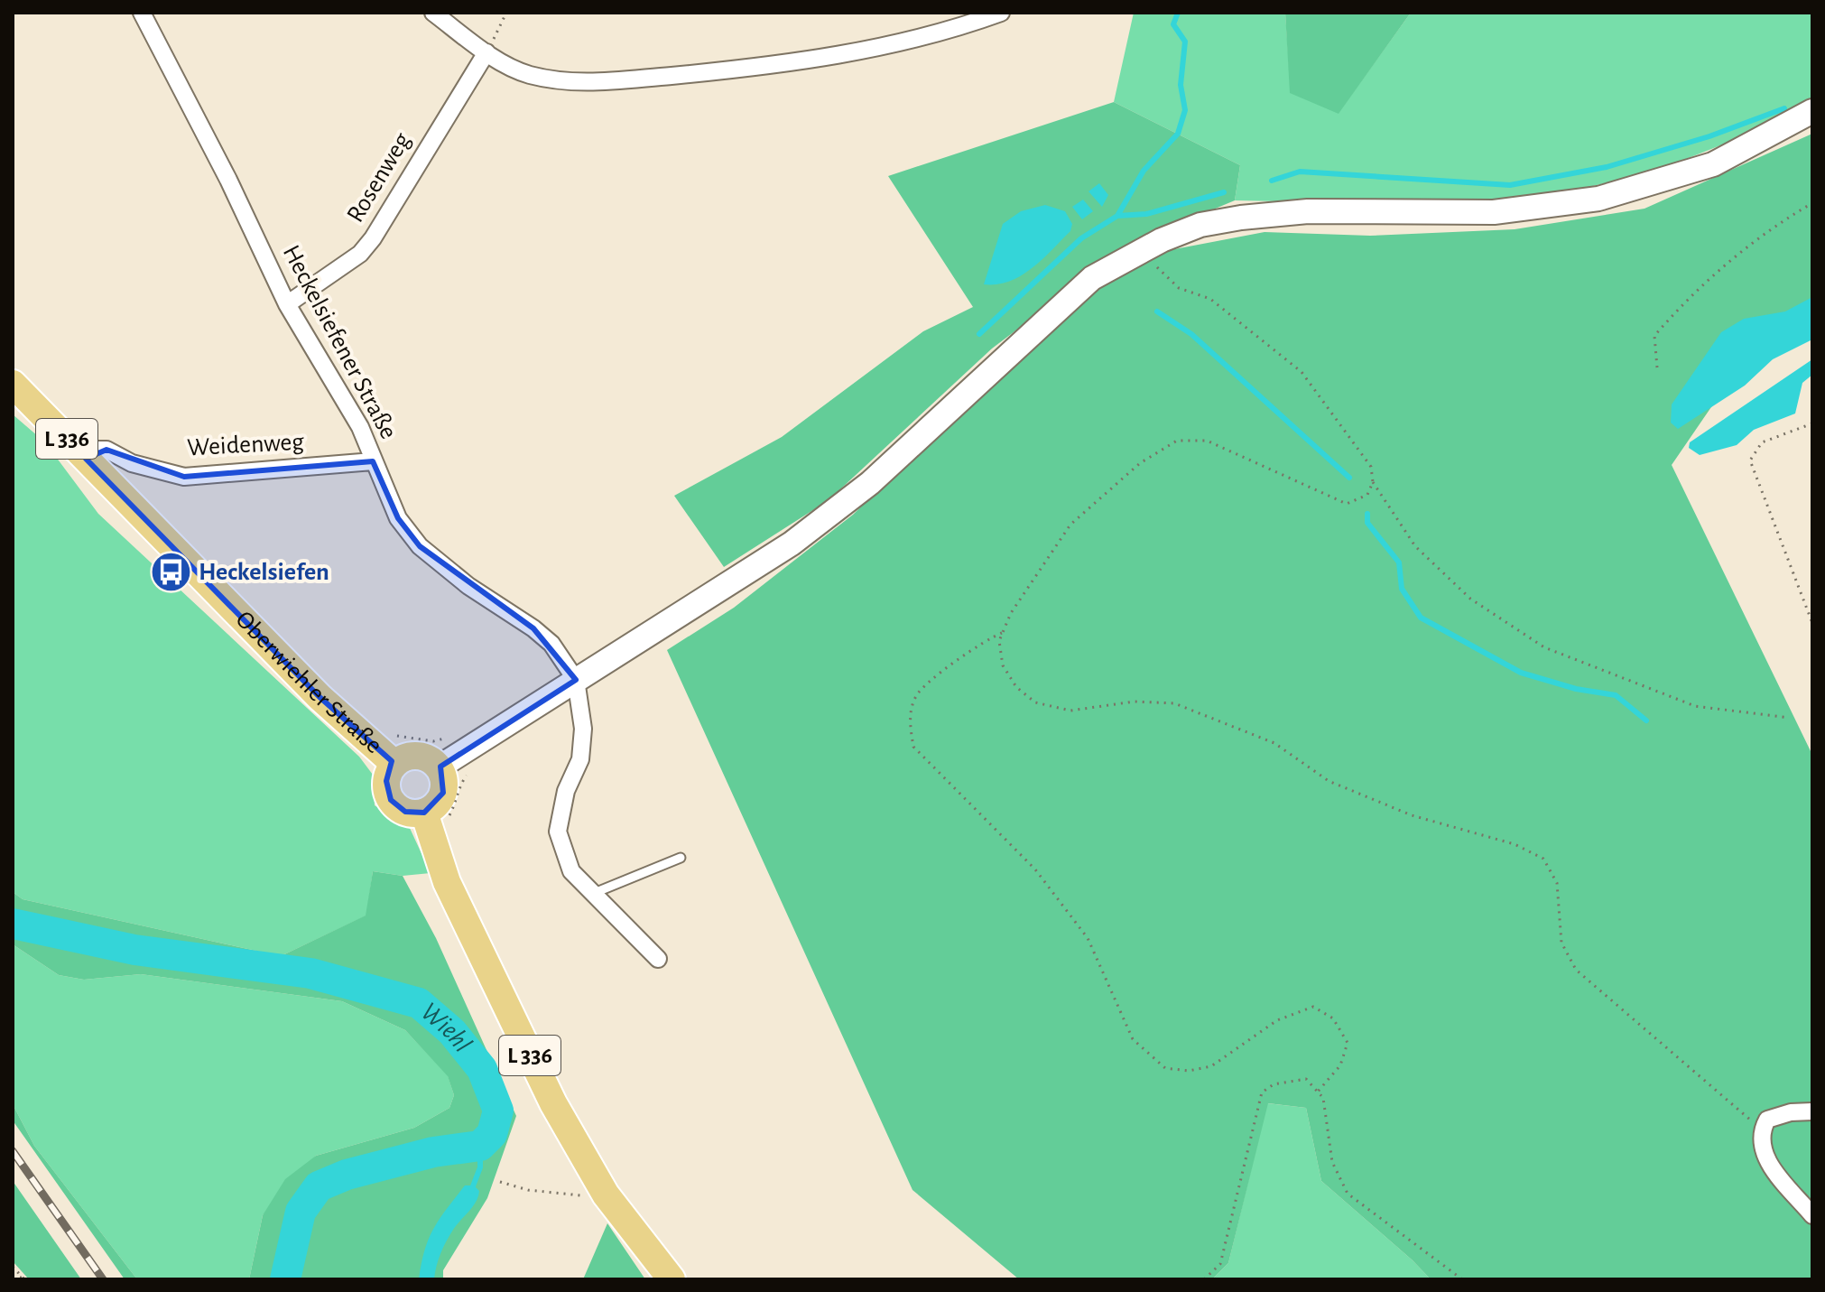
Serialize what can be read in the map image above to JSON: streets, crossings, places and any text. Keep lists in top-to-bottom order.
{
  "streets": {
    "main road": ["L 336", "Oberwiehler Straße"],
    "street": ["Rosenweg", "Heckelsiefener Straße", "Weidenweg"]
  },
  "crossings": [
    ["Rosenweg", "Heckelsiefener Straße"],
    ["Heckelsiefener Straße", "Weidenweg"],
    ["L 336", "Oberwiehler Straße"],
    ["Weidenweg", "Oberwiehler Straße"]
  ],
  "water": ["Wiehl"],
  "places": {
    "bus stop": ["Heckelsiefen"]
  }
}
